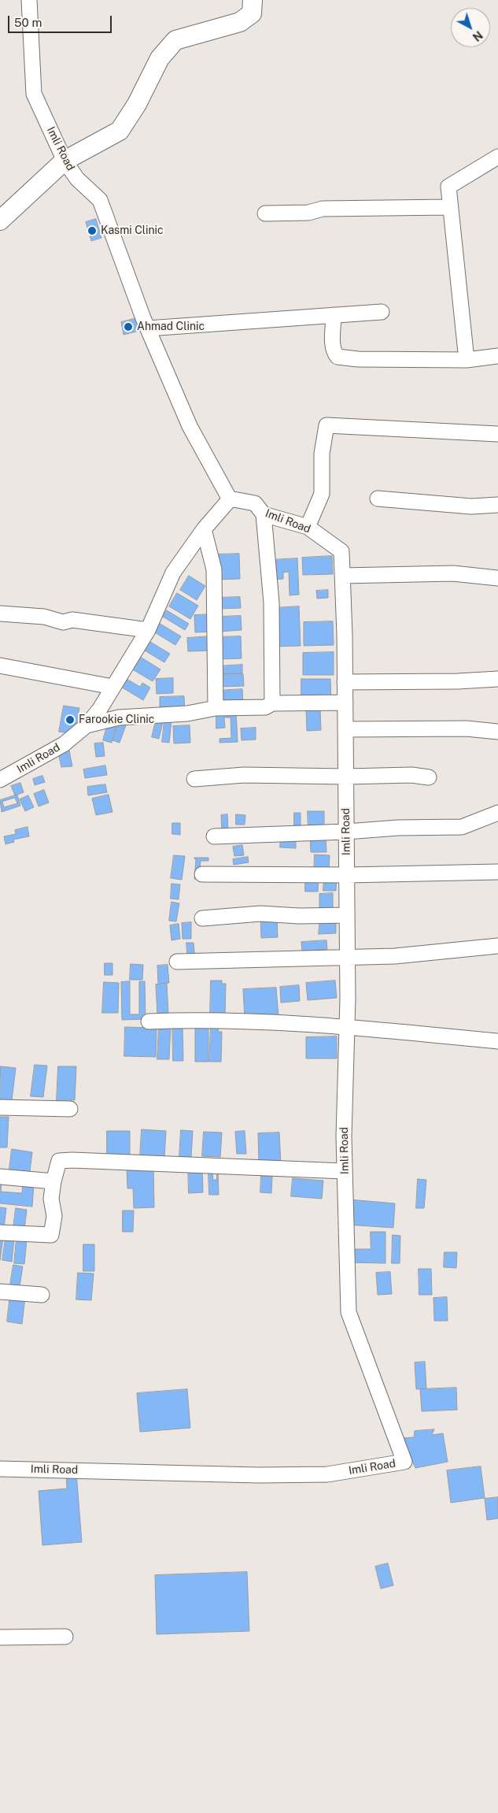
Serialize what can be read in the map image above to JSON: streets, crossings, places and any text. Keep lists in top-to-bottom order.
{
  "streets": {
    "street": ["Imli Road"]
  },
  "places": ["Kasmi Clinic", "Ahmad Clinic", "Farookie Clinic"],
  "scale_bar": "50 m",
  "north": "bottom right"
}
